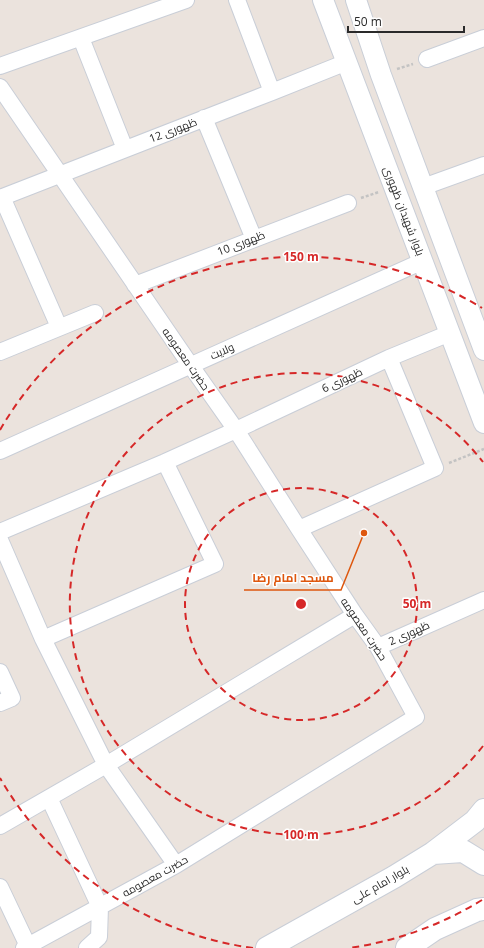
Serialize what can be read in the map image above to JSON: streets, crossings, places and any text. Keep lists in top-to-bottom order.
{
  "streets": {
    "main road": ["بلوار امام علی"],
    "street": [
      "ظهوری 12",
      "بلوار شهیدان ظهوری",
      "ظهوری 10",
      "ولایت",
      "حضرت معصومه",
      "ظهوری 6",
      "ظهوری 2"
    ]
  },
  "crossings": [
    ["ظهوری 12", "بلوار شهیدان ظهوری"],
    ["ظهوری 12", "حضرت معصومه"],
    ["بلوار شهیدان ظهوری", "ولایت"],
    ["بلوار شهیدان ظهوری", "ظهوری 6"],
    ["ظهوری 10", "حضرت معصومه"],
    ["ولایت", "حضرت معصومه"],
    ["حضرت معصومه", "ظهوری 6"],
    ["حضرت معصومه", "ظهوری 2"]
  ],
  "places": ["مسجد امام رضا"],
  "scale_bar": "50 m",
  "rings": ["150 m", "50 m", "100 m"]
}
